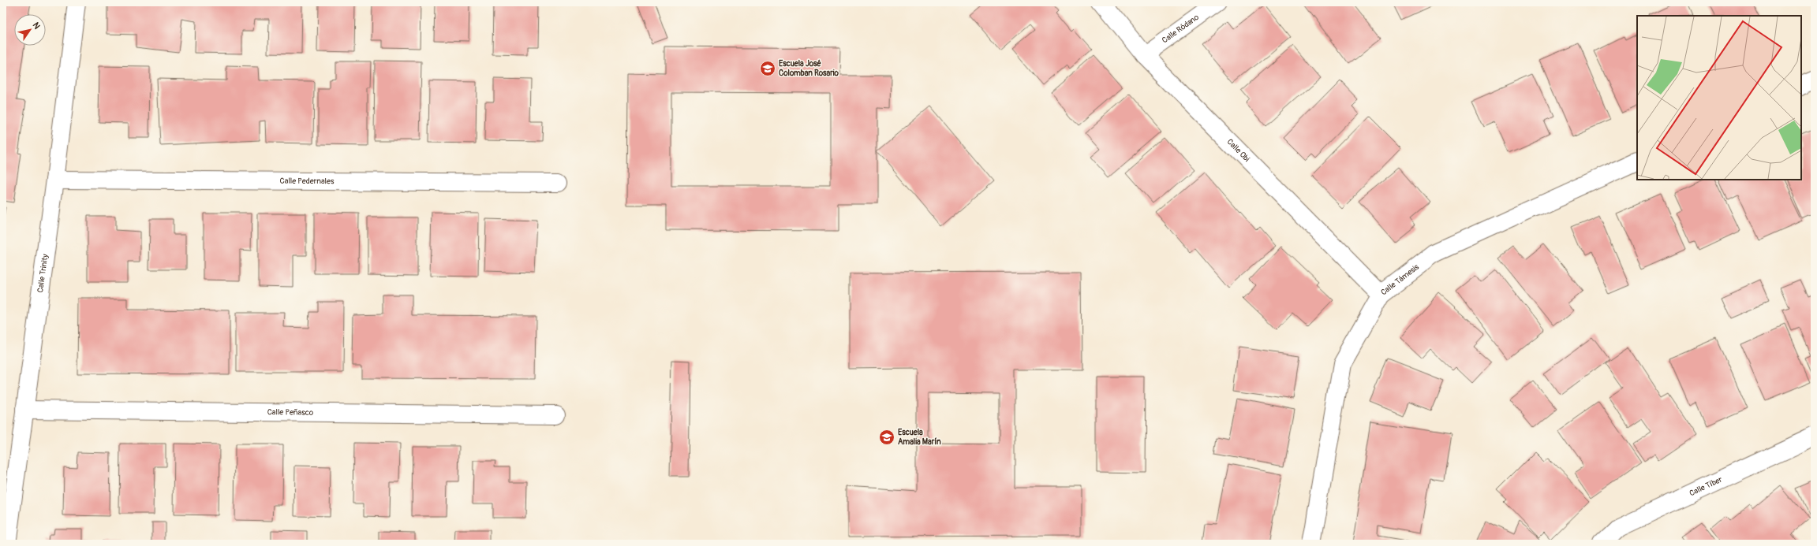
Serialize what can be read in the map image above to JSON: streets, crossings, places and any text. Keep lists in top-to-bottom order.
{
  "streets": {
    "street": [
      "Calle Ródano",
      "Calle Obi",
      "Calle Pedernales",
      "Calle Trinity",
      "Calle Támesis",
      "Calle Peñasco",
      "Calle Tíber"
    ]
  },
  "crossings": [
    ["Calle Ródano", "Calle Obi"],
    ["Calle Obi", "Calle Támesis"],
    ["Calle Pedernales", "Calle Trinity"],
    ["Calle Trinity", "Calle Peñasco"]
  ],
  "places": {
    "school or university": ["Escuela José Colomban Rosario", "Escuela Amalia Marín"]
  },
  "north": "top right"
}
